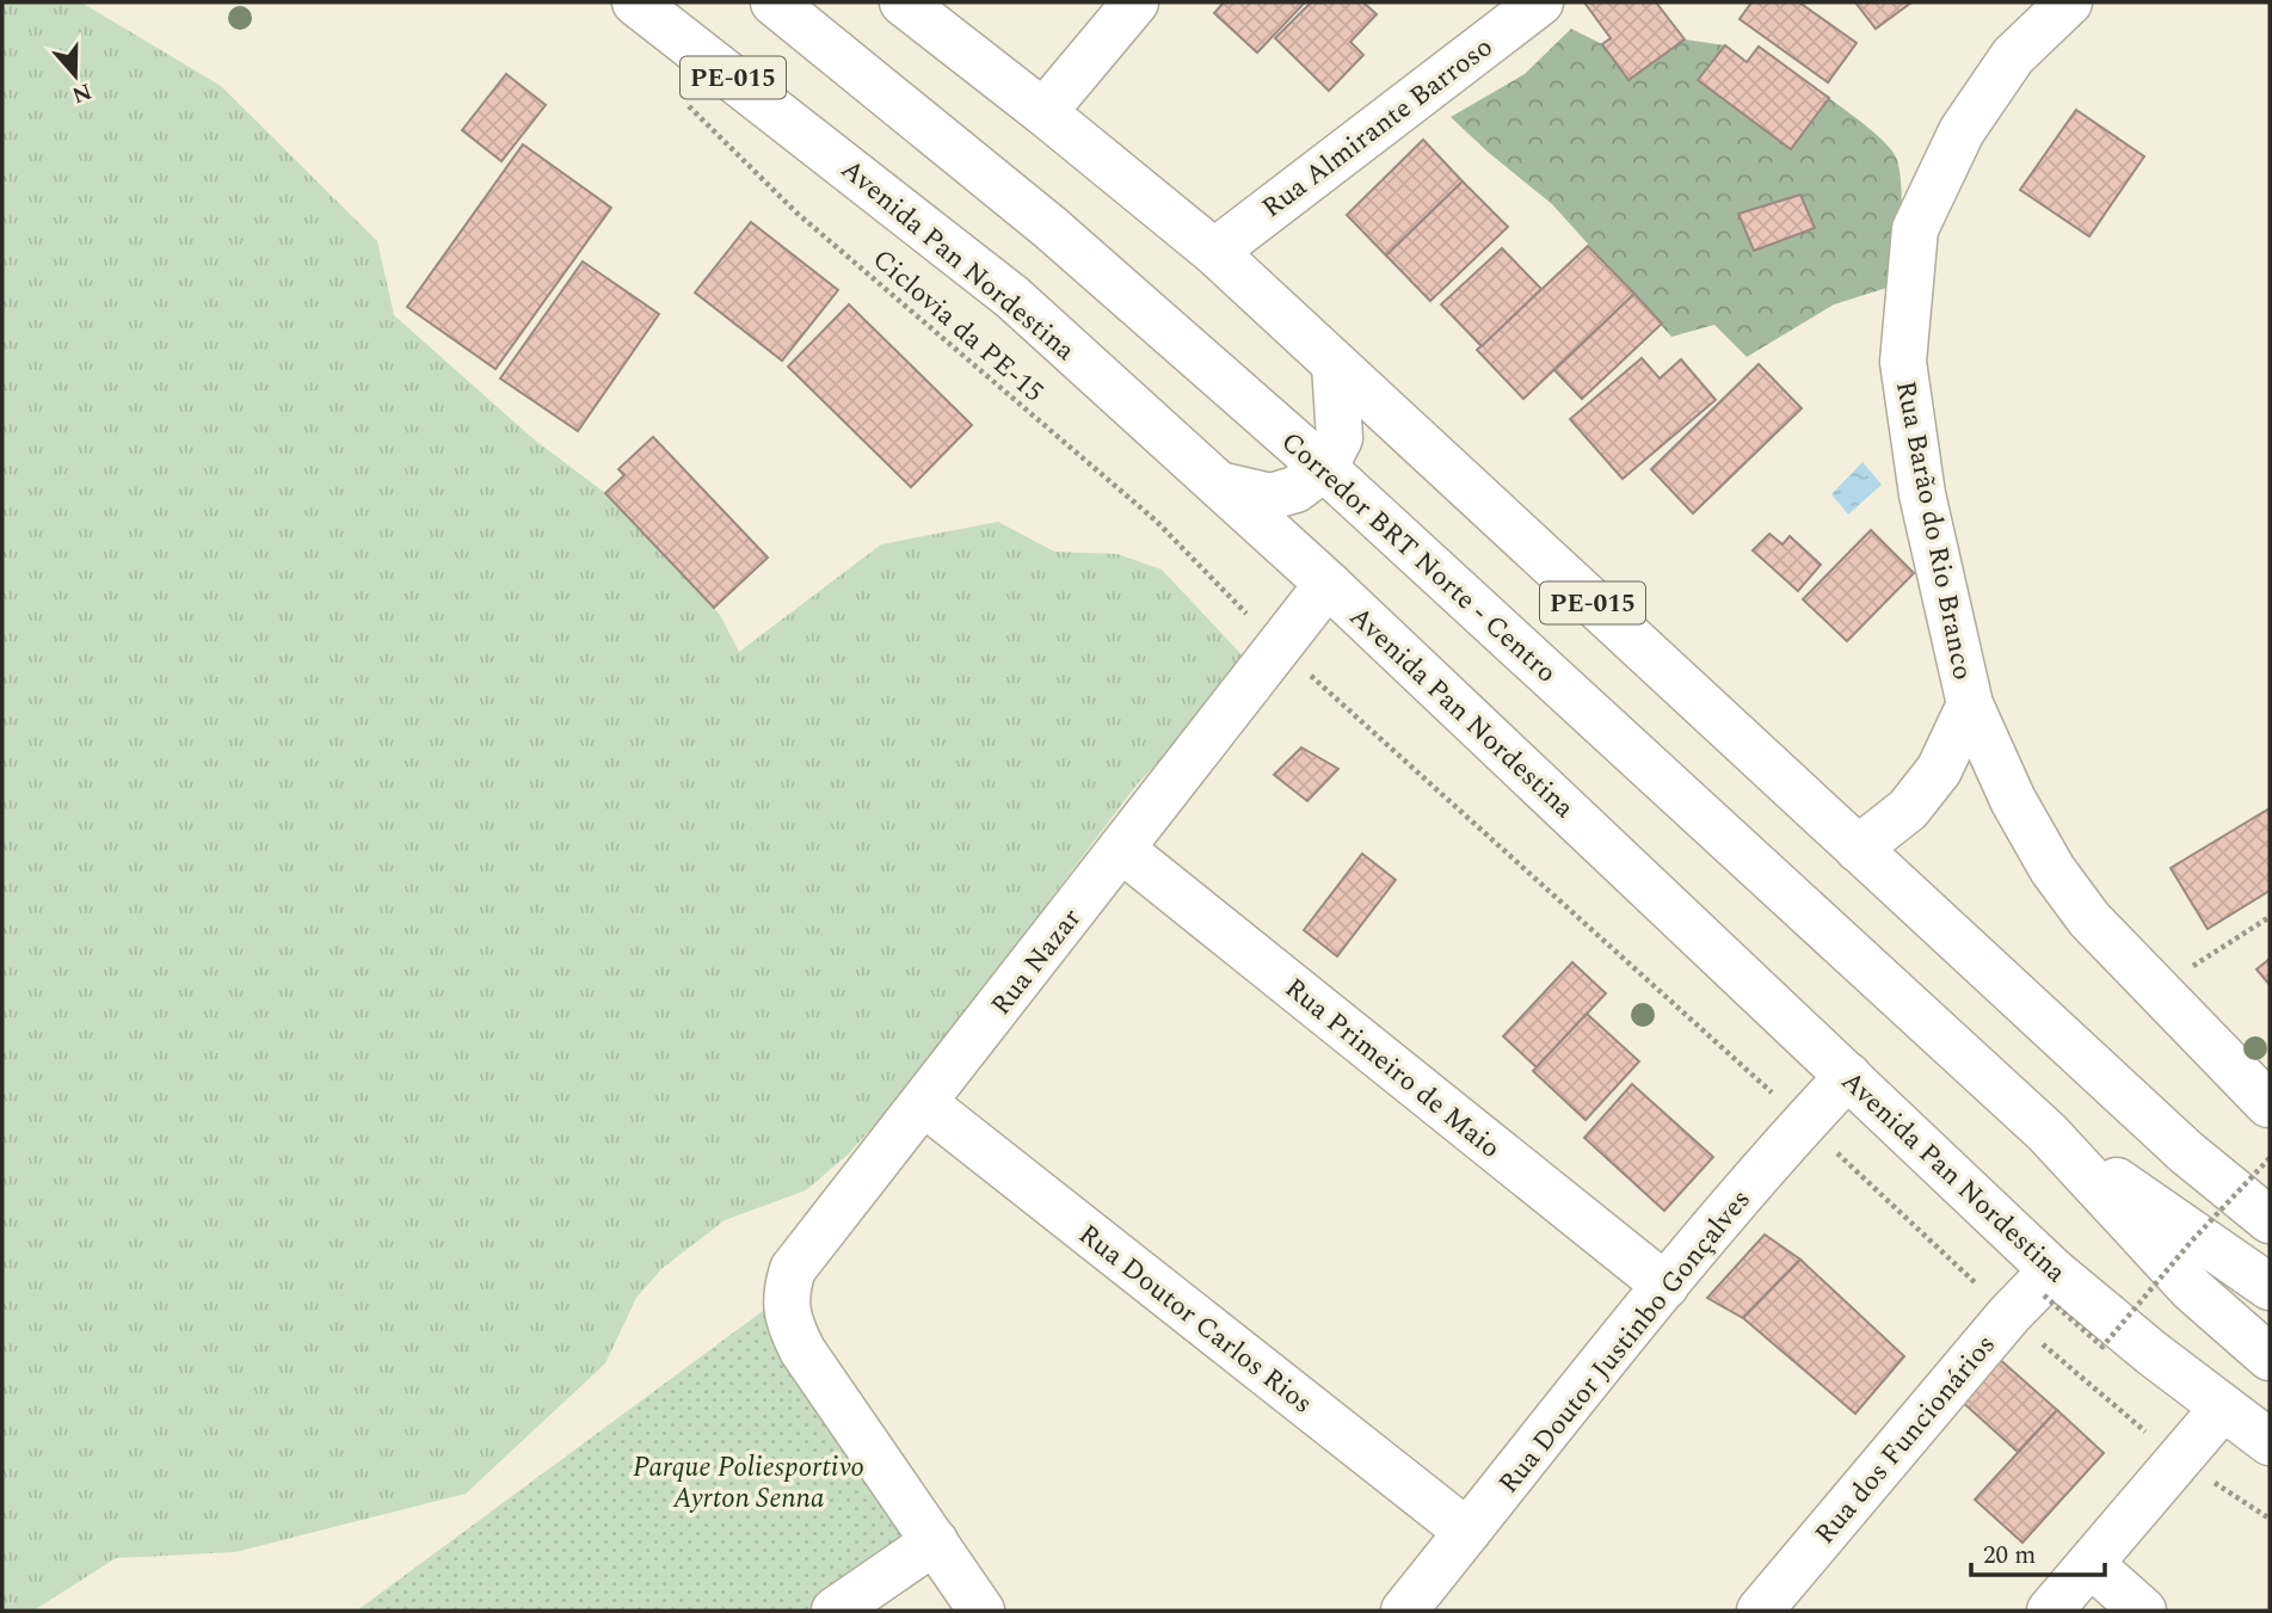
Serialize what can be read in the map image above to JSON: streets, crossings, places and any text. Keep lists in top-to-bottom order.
{
  "streets": {
    "main road": [
      "PE-015",
      "Rua Almirante Barroso",
      "Avenida Pan Nordestina",
      "Rua Barão do Rio Branco",
      "Corredor BRT Norte - Centro",
      "Rua Nazar",
      "Rua Primeiro de Maio",
      "Rua Doutor Carlos Rios",
      "Rua Doutor Justinbo Gonçalves",
      "Rua dos Funcionários"
    ],
    "path": ["Ciclovia da PE-15"]
  },
  "crossings": [
    ["PE-015", "Rua Almirante Barroso"],
    ["Avenida Pan Nordestina", "Rua Nazar"],
    ["Avenida Pan Nordestina", "Rua Doutor Justinbo Gonçalves"],
    ["Avenida Pan Nordestina", "Rua dos Funcionários"],
    ["Ciclovia da PE-15", "Rua Nazar"],
    ["Rua Nazar", "Rua Primeiro de Maio"],
    ["Rua Nazar", "Rua Doutor Carlos Rios"],
    ["Rua Primeiro de Maio", "Rua Doutor Justinbo Gonçalves"],
    ["Rua Doutor Carlos Rios", "Rua Doutor Justinbo Gonçalves"]
  ],
  "parks": ["Parque Poliesportivo Ayrton Senna"],
  "scale_bar": "20 m",
  "north": "bottom"
}
